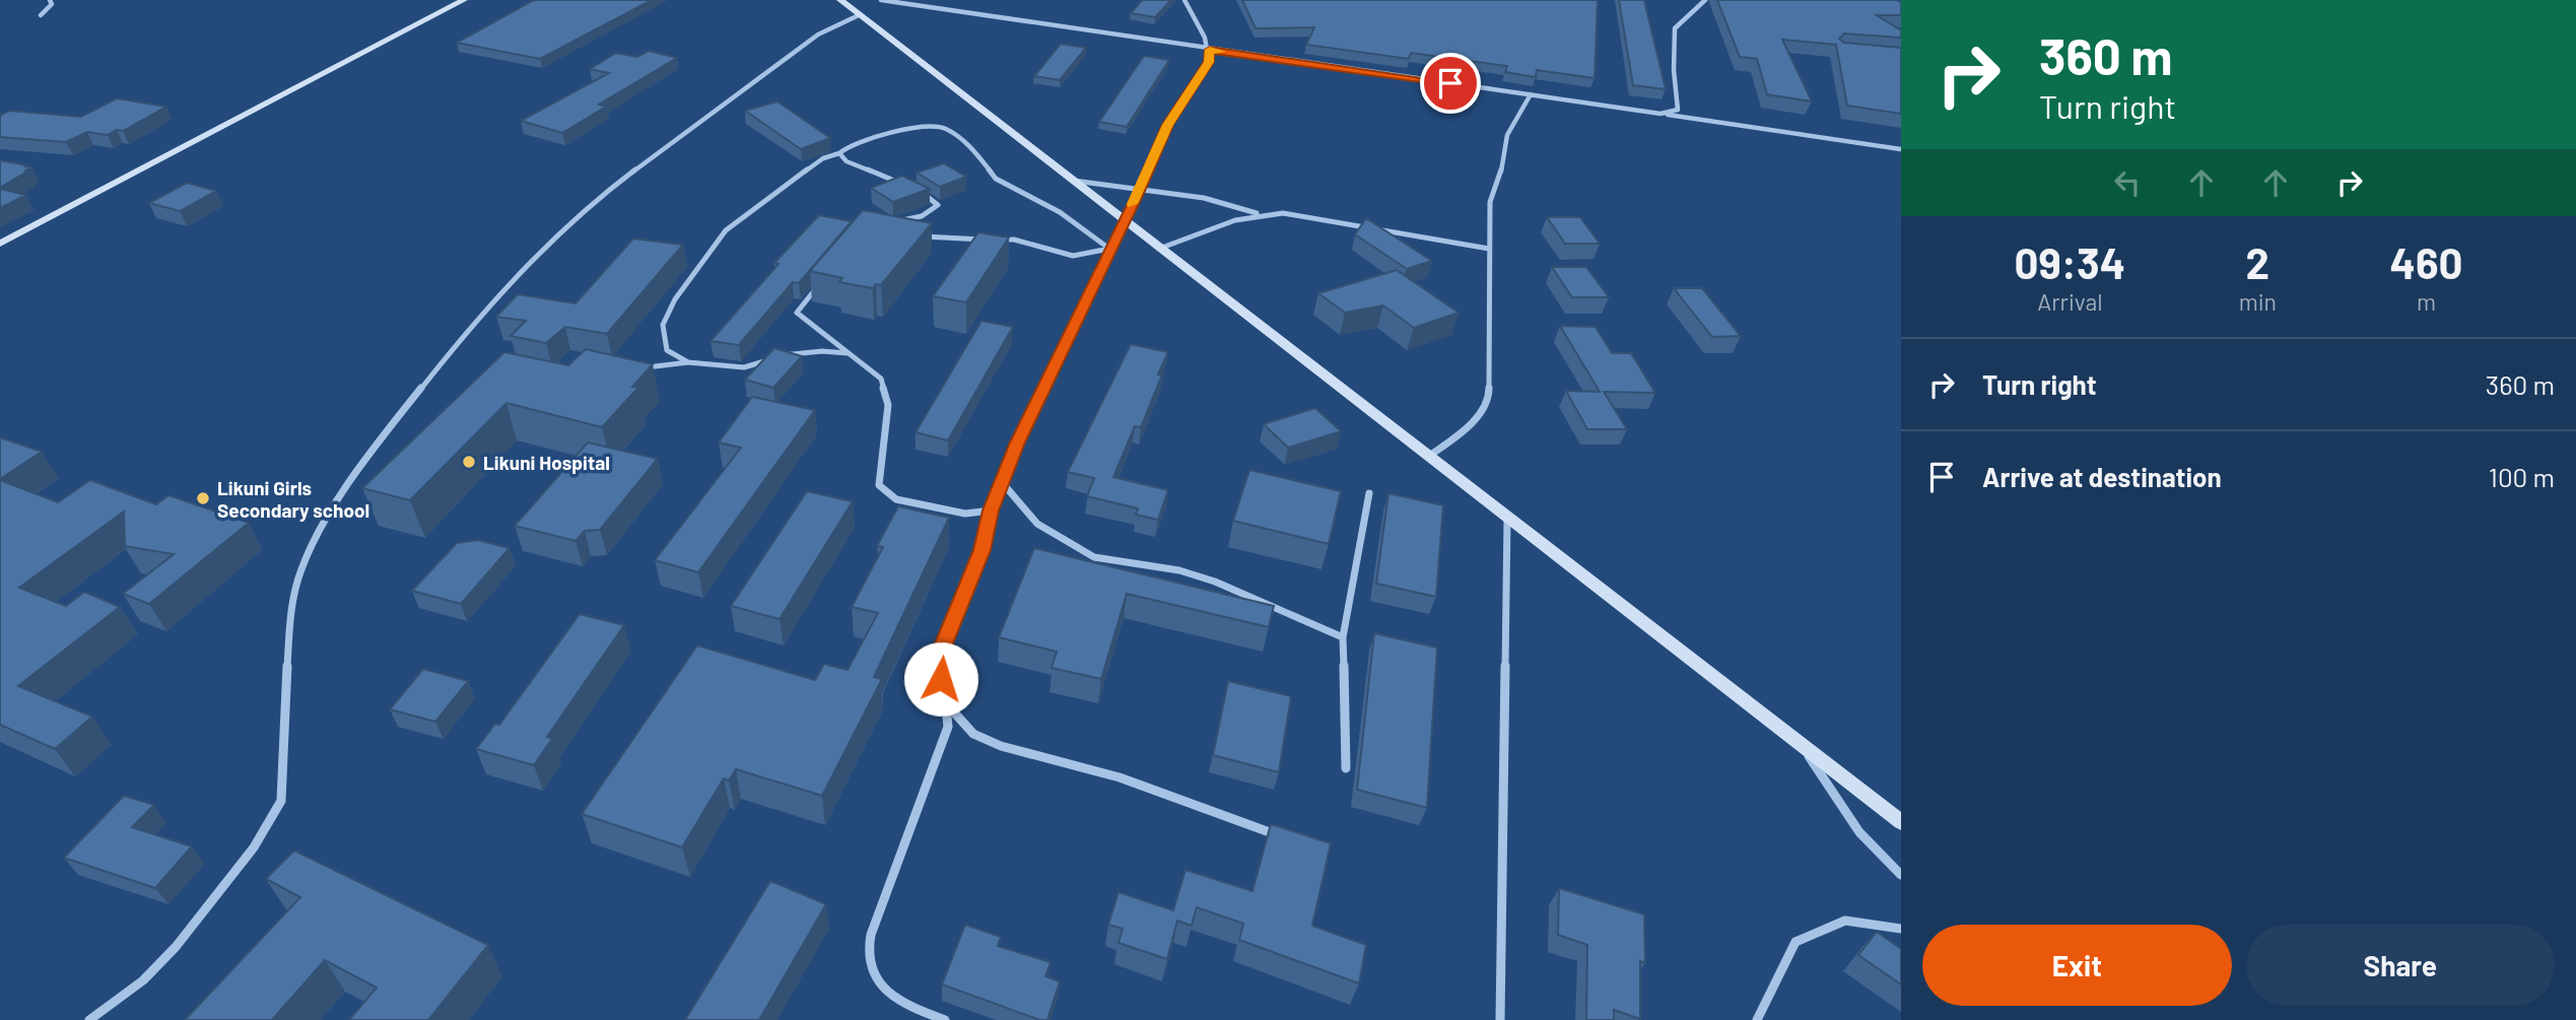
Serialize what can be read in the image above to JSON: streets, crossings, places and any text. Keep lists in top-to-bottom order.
{
  "places": ["Likuni Hospital", "Likuni Girls Secondary school"],
  "page": {
    "turn": ["360 m", "Turn right"],
    "eta": [
      "09:34",
      "Arrival",
      "2",
      "min",
      "460",
      "m"
    ],
    "list": [
      {
        "name": "Turn right",
        "value": "360 m"
      },
      {
        "name": "Arrive at destination",
        "value": "100 m"
      }
    ],
    "buttons": ["Exit", "Share"]
  }
}
